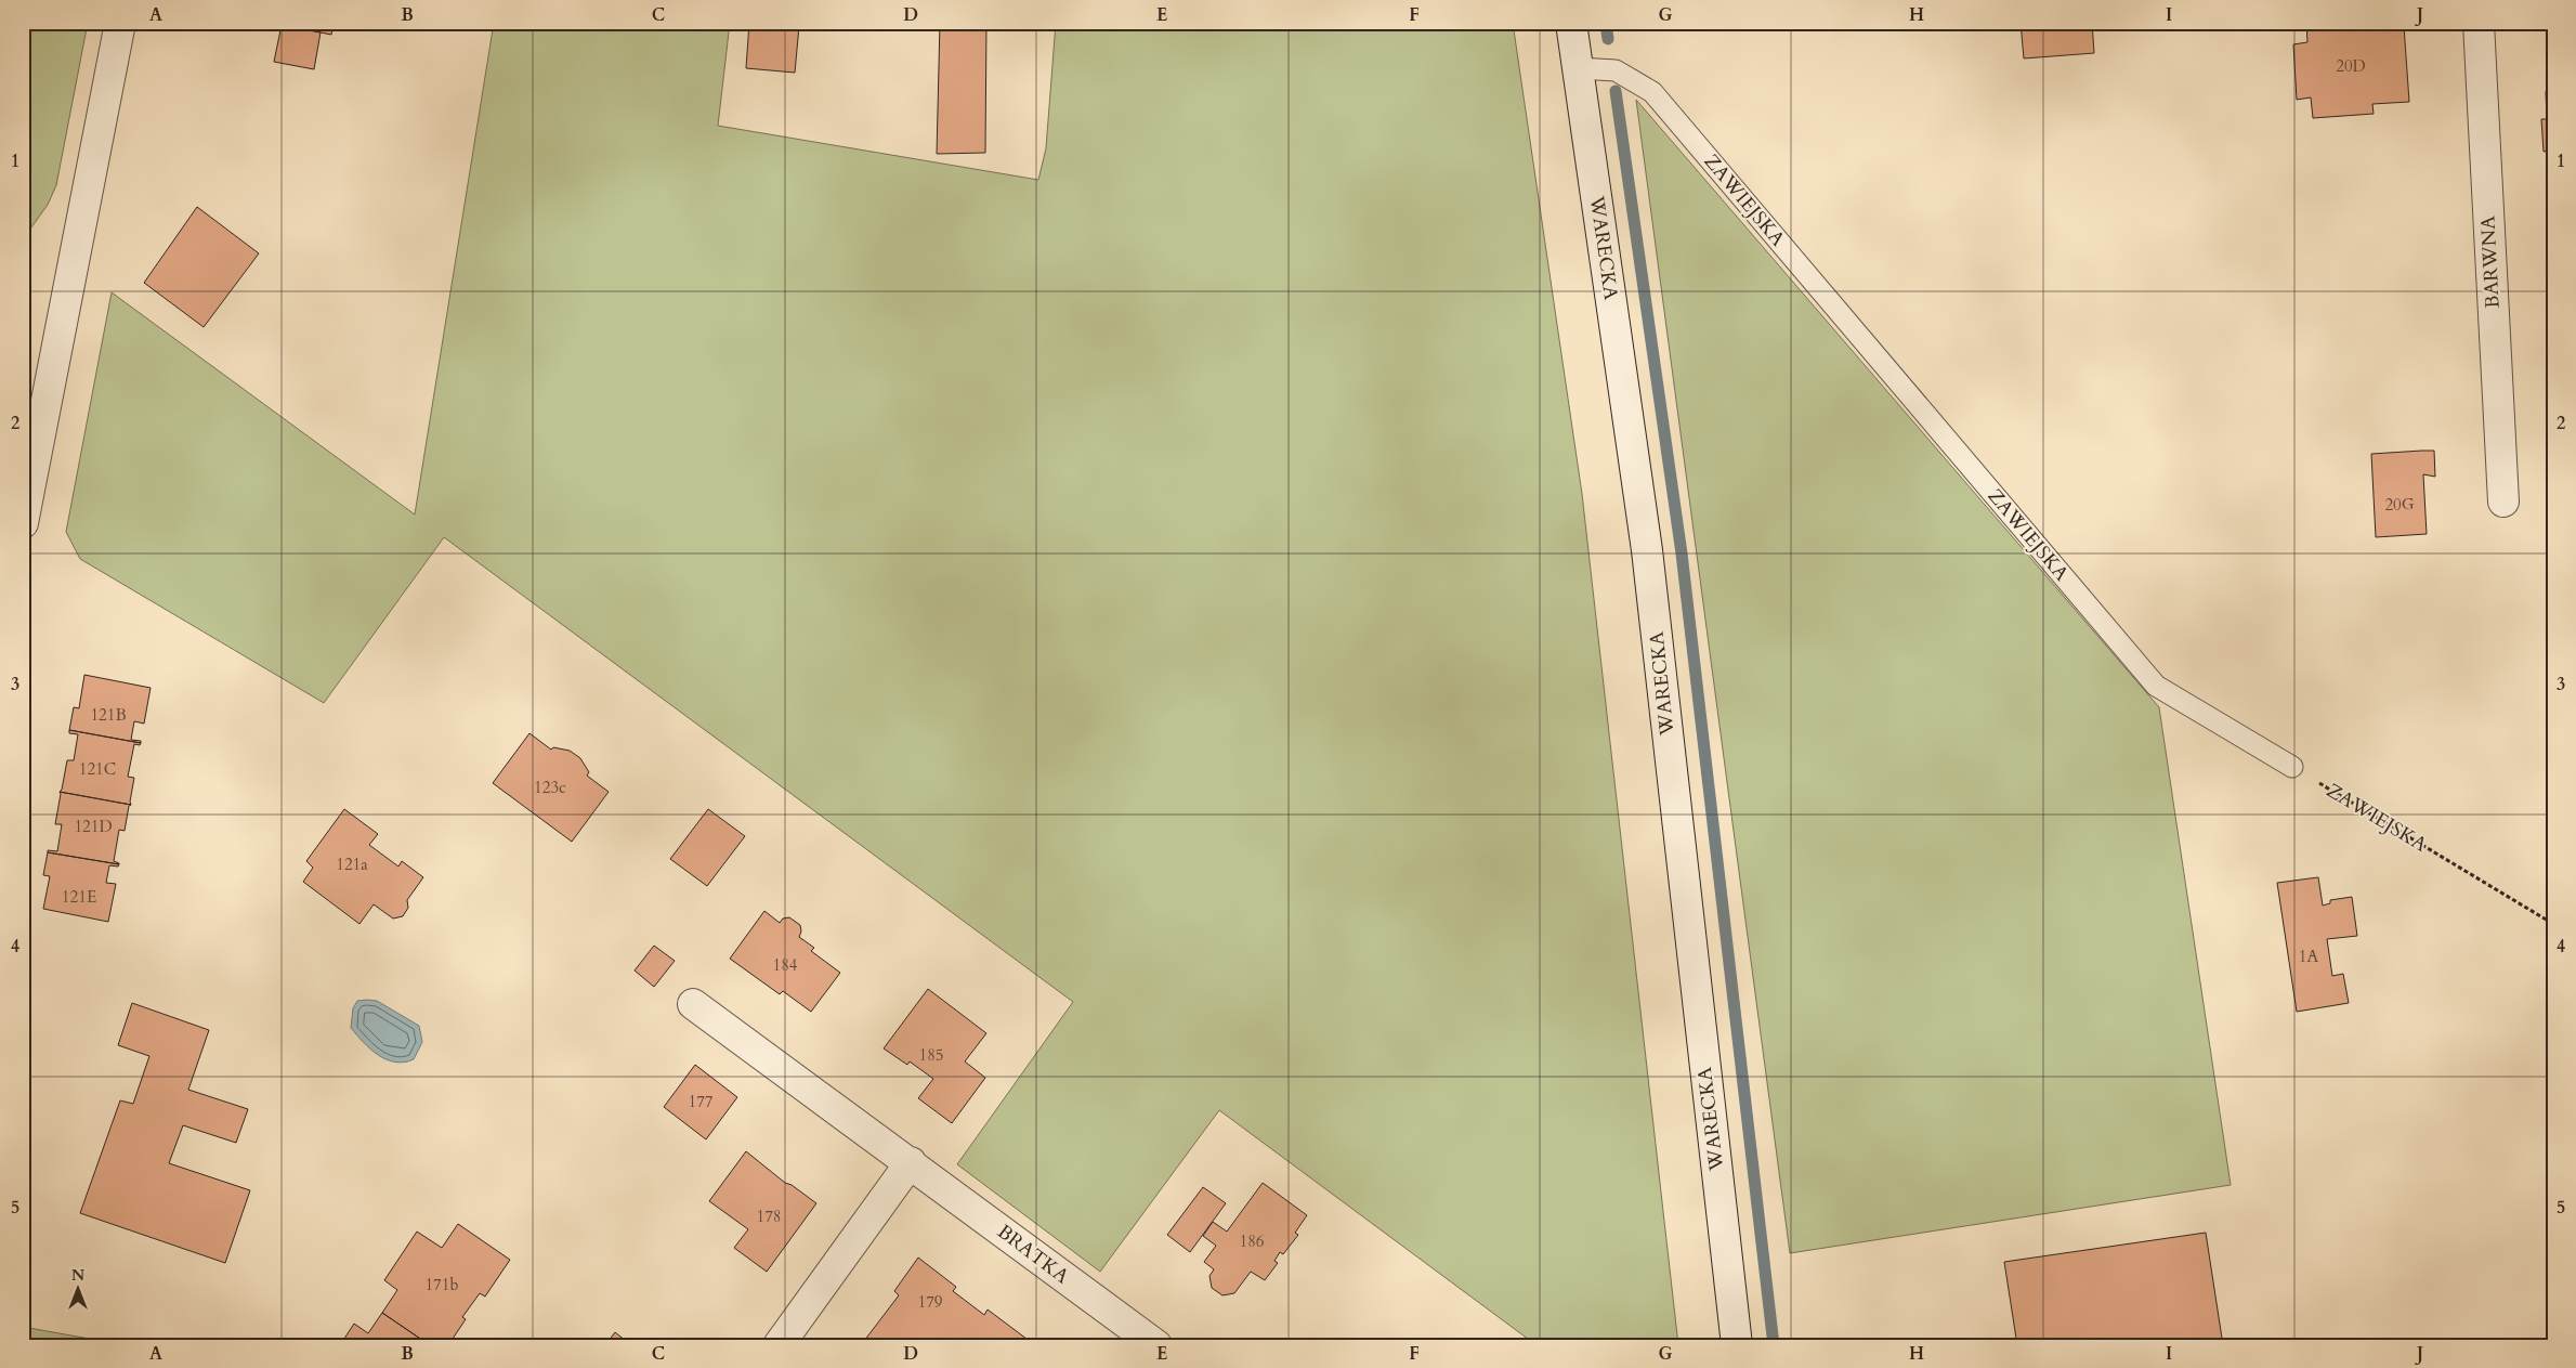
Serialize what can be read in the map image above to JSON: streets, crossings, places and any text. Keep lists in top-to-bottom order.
{
  "streets": {
    "street": ["WARECKA", "BARWNA", "BRATKA"],
    "lane": ["ZAWIEJSKA"]
  },
  "crossings": [
    ["ZAWIEJSKA", "WARECKA"]
  ],
  "house_numbers": [
    "20D",
    "20G",
    "121B",
    "121C",
    "123c",
    "121D",
    "121a",
    "121E",
    "1A",
    "184",
    "185",
    "177",
    "178",
    "186",
    "171b",
    "179"
  ],
  "north": "top",
  "grid": {
    "columns": [
      "A",
      "B",
      "C",
      "D",
      "E",
      "F",
      "G",
      "H",
      "I",
      "J"
    ],
    "rows": [
      "1",
      "2",
      "3",
      "4",
      "5"
    ]
  }
}
